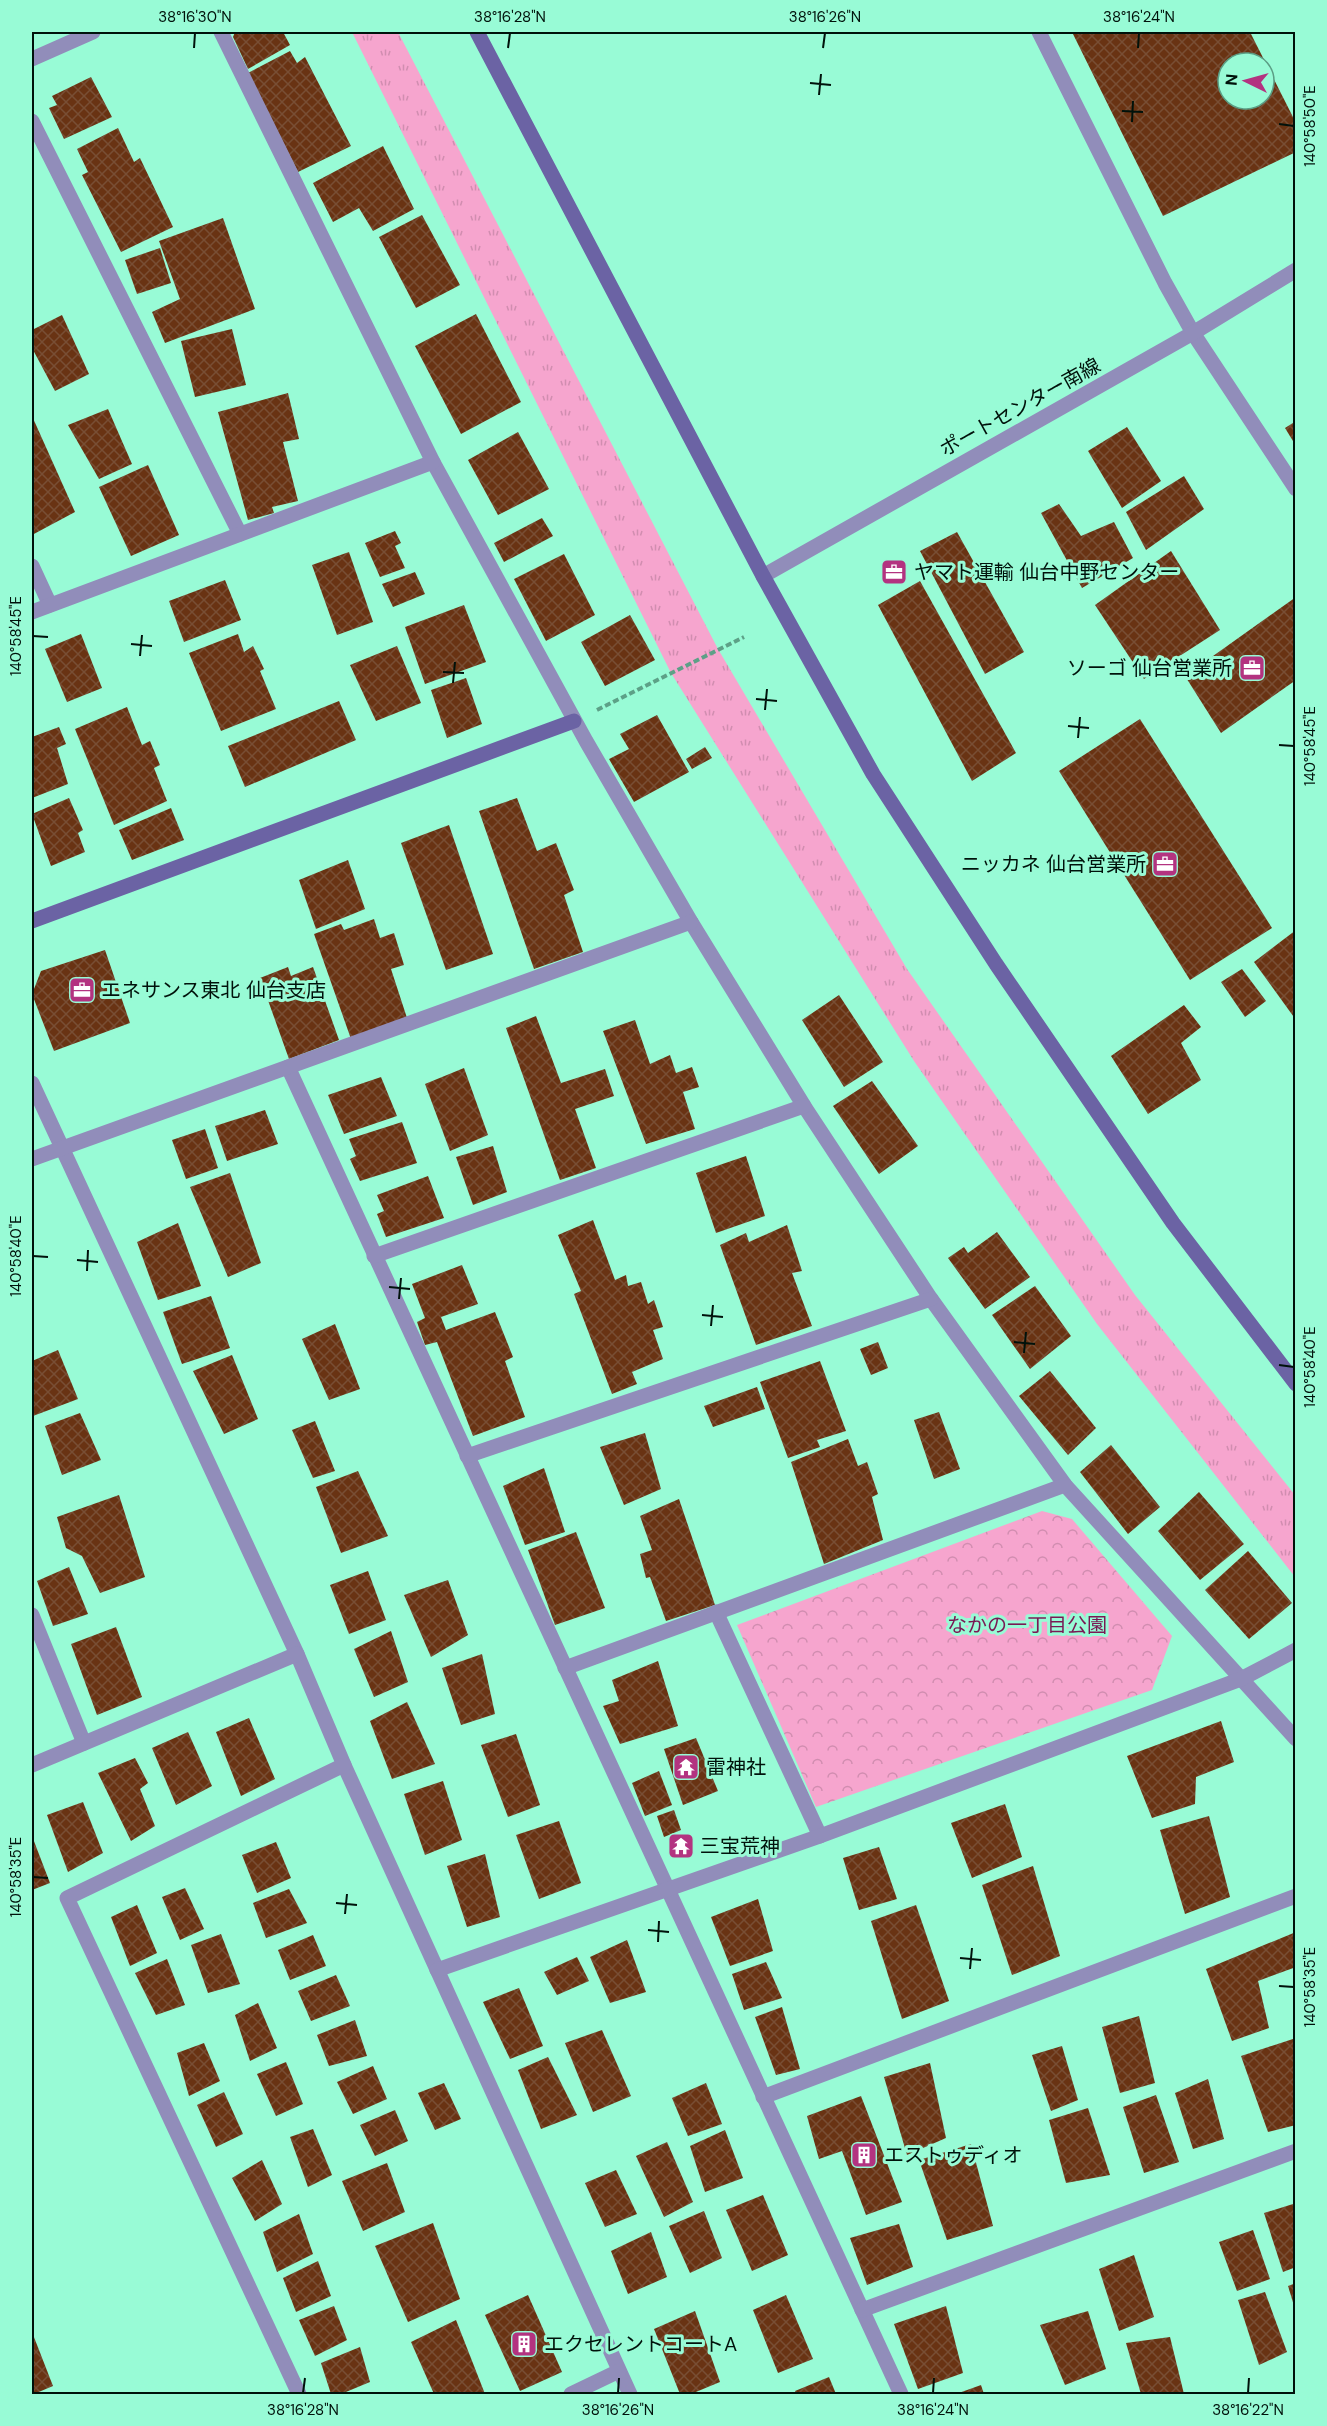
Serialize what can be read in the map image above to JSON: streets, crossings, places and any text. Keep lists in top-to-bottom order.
{
  "streets": {
    "street": ["ポートセンター南線"]
  },
  "parks": ["なかの一丁目公園"],
  "places": {
    "office": [
      "ヤマト運輸 仙台中野センター",
      "ソーゴ 仙台営業所",
      "ニッカネ 仙台営業所",
      "エネサンス東北 仙台支店"
    ],
    "temple": ["雷神社", "三宝荒神"],
    "building": ["エストゥディオ", "エクセレントコートA"]
  },
  "north": "left",
  "coordinates": [
    "38°16'30\"N",
    "38°16'28\"N",
    "38°16'26\"N",
    "38°16'24\"N",
    "140°58'50\"E",
    "140°58'45\"E",
    "140°58'40\"E",
    "140°58'35\"E",
    "38°16'22\"N"
  ]
}
